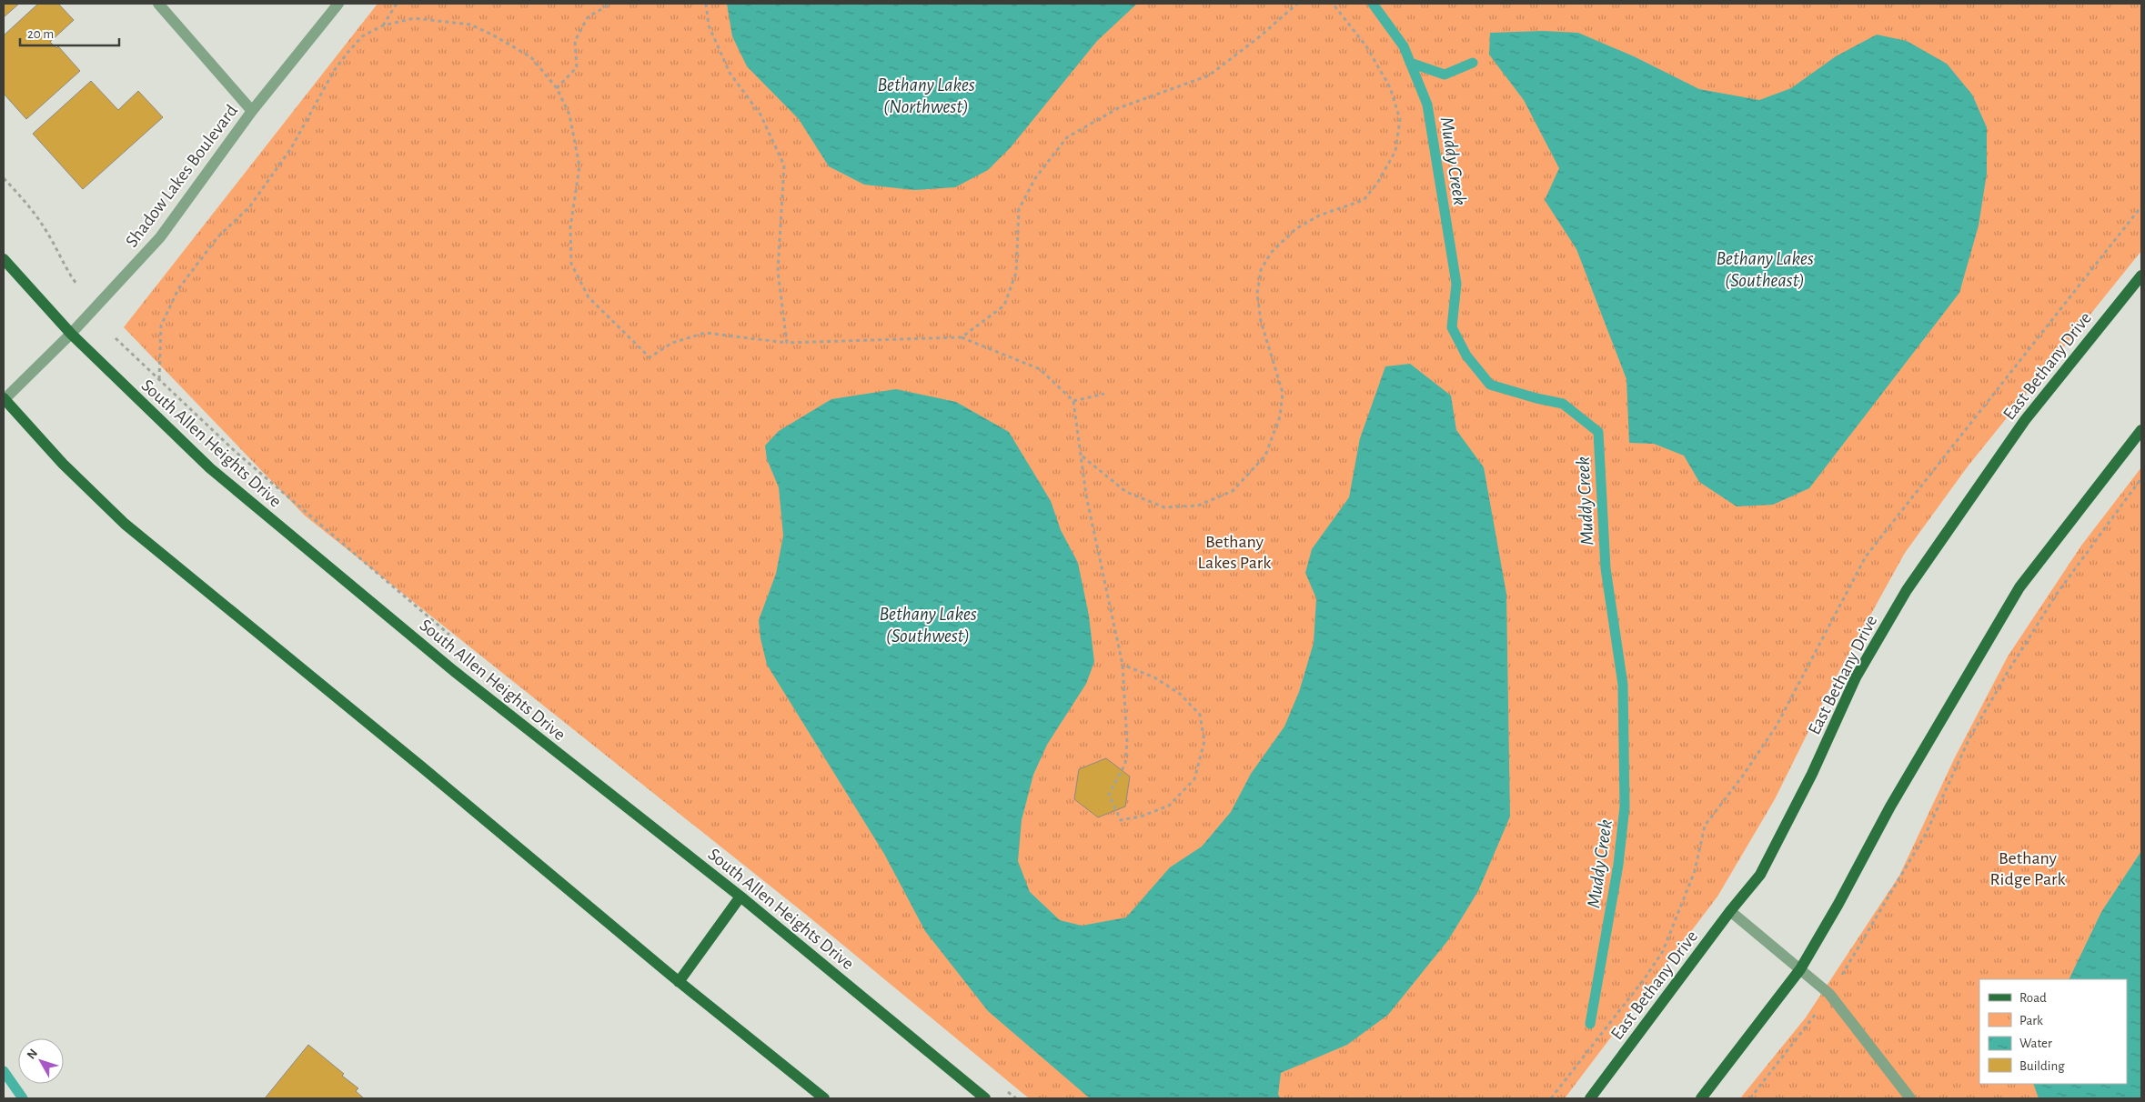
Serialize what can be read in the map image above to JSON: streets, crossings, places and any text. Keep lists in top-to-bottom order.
{
  "streets": {
    "main road": ["East Bethany Drive", "South Allen Heights Drive"],
    "street": ["Shadow Lakes Boulevard"]
  },
  "crossings": [
    ["Shadow Lakes Boulevard", "South Allen Heights Drive"]
  ],
  "water": [
    "Bethany Lakes (Northwest)",
    "Muddy Creek",
    "Bethany Lakes (Southeast)",
    "Bethany Lakes (Southwest)"
  ],
  "parks": ["Bethany Lakes Park", "Bethany Ridge Park"],
  "legend": [
    "Road",
    "Park",
    "Water",
    "Building"
  ],
  "scale_bar": "20 m",
  "north": "top left"
}
